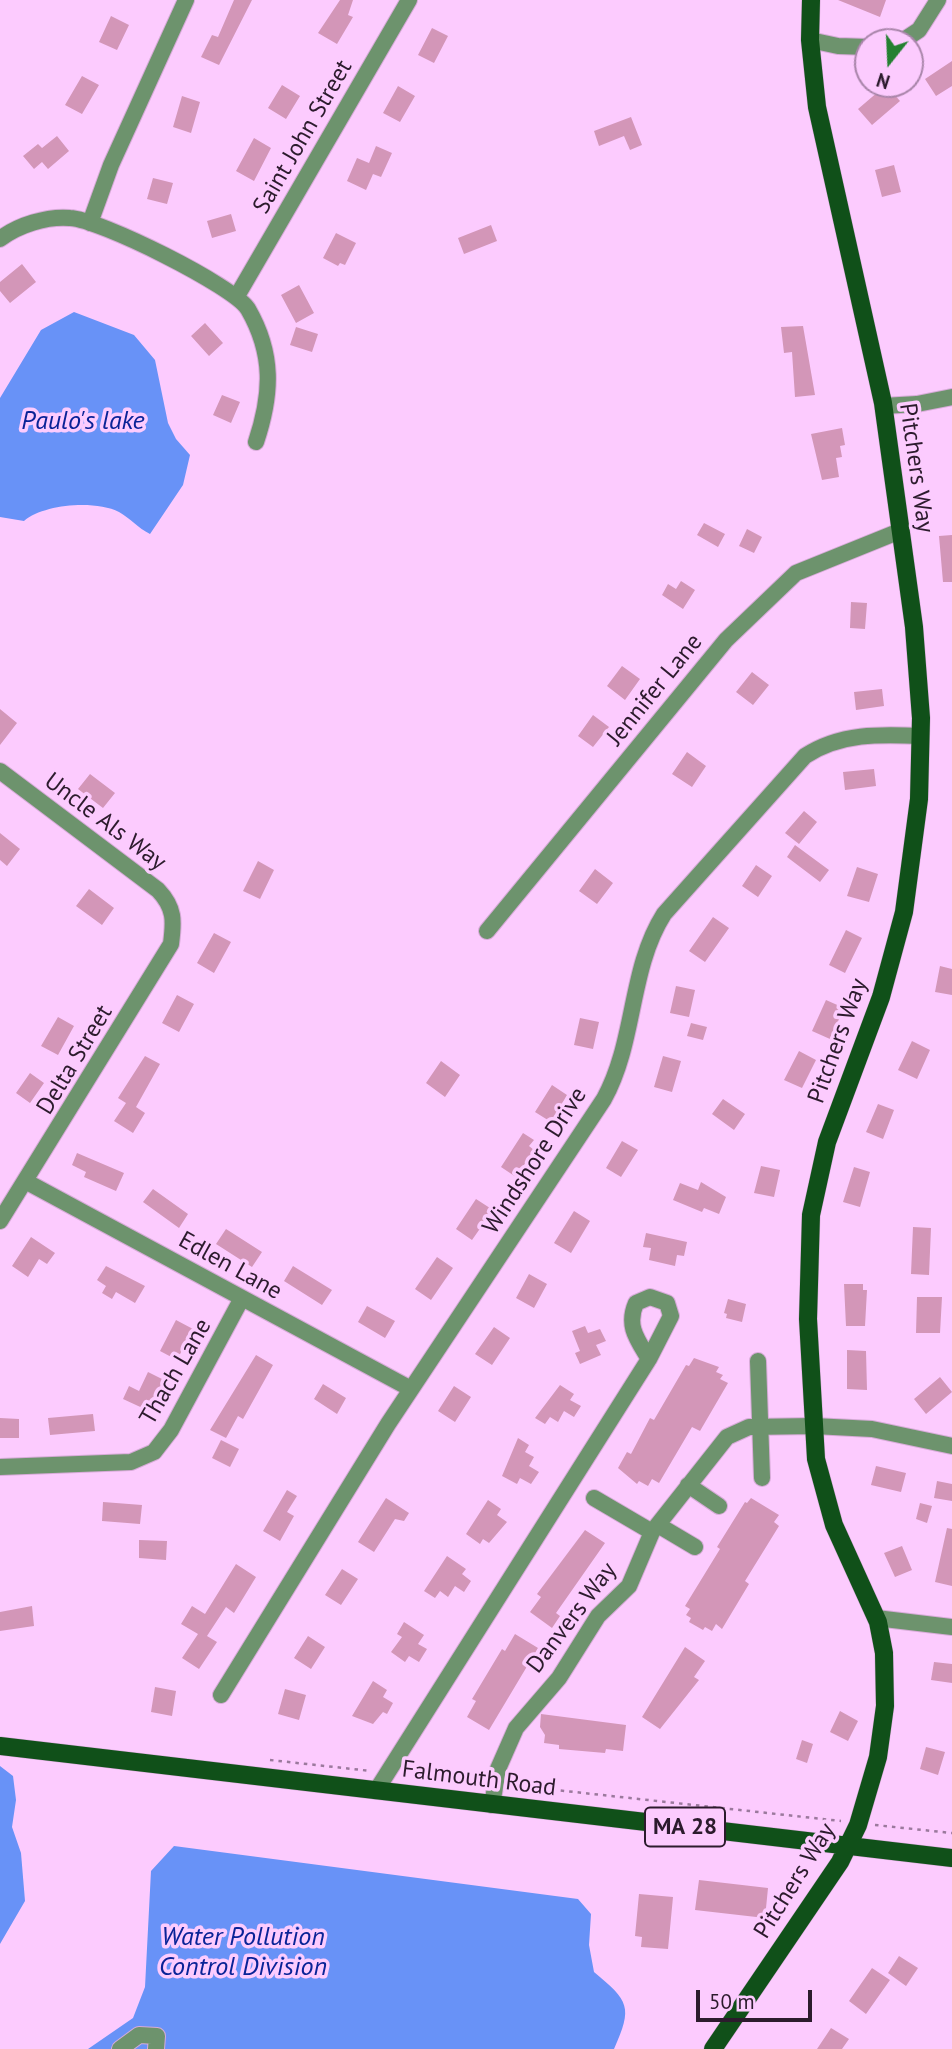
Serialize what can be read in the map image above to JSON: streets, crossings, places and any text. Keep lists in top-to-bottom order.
{
  "streets": {
    "main road": ["Pitchers Way", "Falmouth Road", "MA 28"],
    "street": [
      "Saint John Street",
      "Jennifer Lane",
      "Uncle Als Way",
      "Delta Street",
      "Windshore Drive",
      "Edlen Lane",
      "Thach Lane",
      "Danvers Way"
    ]
  },
  "crossings": [
    ["Pitchers Way", "Jennifer Lane"],
    ["Pitchers Way", "Windshore Drive"],
    ["Pitchers Way", "Danvers Way"],
    ["Pitchers Way", "Falmouth Road"],
    ["Uncle Als Way", "Delta Street"],
    ["Delta Street", "Edlen Lane"],
    ["Windshore Drive", "Edlen Lane"],
    ["Edlen Lane", "Thach Lane"],
    ["Danvers Way", "Falmouth Road"]
  ],
  "water": ["Paulo's lake", "Water Pollution Control Division"],
  "scale_bar": "50 m",
  "north": "bottom"
}
